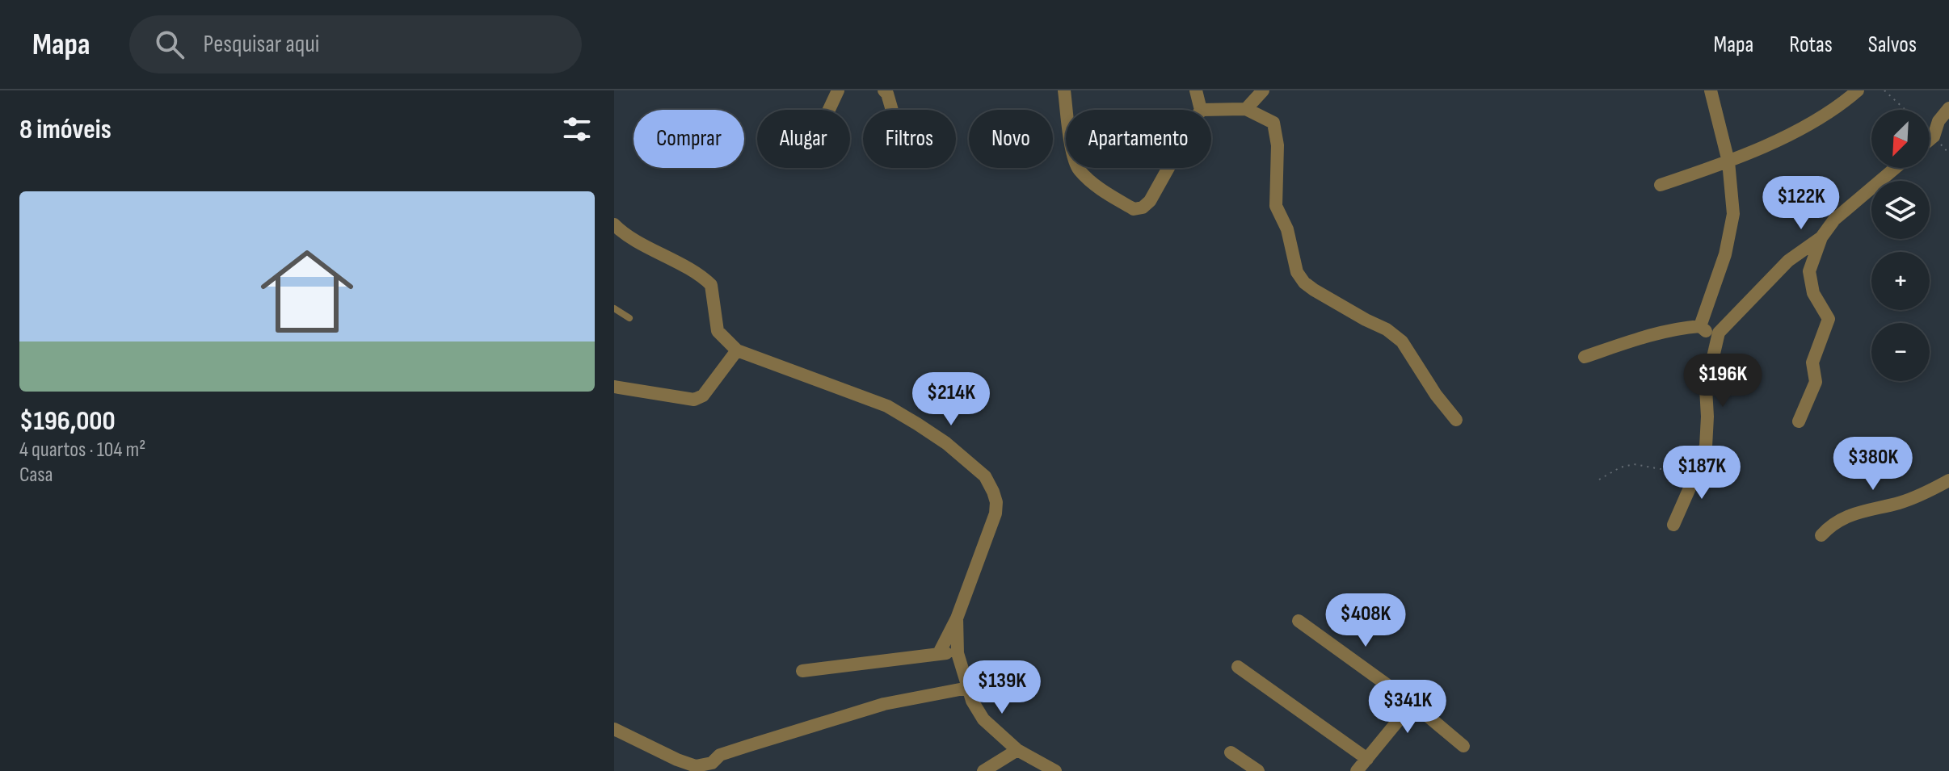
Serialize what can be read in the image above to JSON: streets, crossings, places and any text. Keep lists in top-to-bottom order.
{
  "north": "bottom left",
  "page": {
    "header": "Mapa",
    "search": "Pesquisar aqui",
    "nav": ["Mapa", "Rotas", "Salvos"],
    "heading": "8 imóveis",
    "map_buttons": ["+", "−"],
    "chip": [
      "Comprar",
      "Alugar",
      "Filtros",
      "Novo",
      "Apartamento"
    ],
    "list": [
      {
        "name": "$196,000",
        "note": "4 quartos · 104 m² · Casa"
      }
    ],
    "price": [
      "$122K",
      "$196K",
      "$214K",
      "$380K",
      "$187K",
      "$408K",
      "$139K",
      "$341K"
    ]
  }
}
